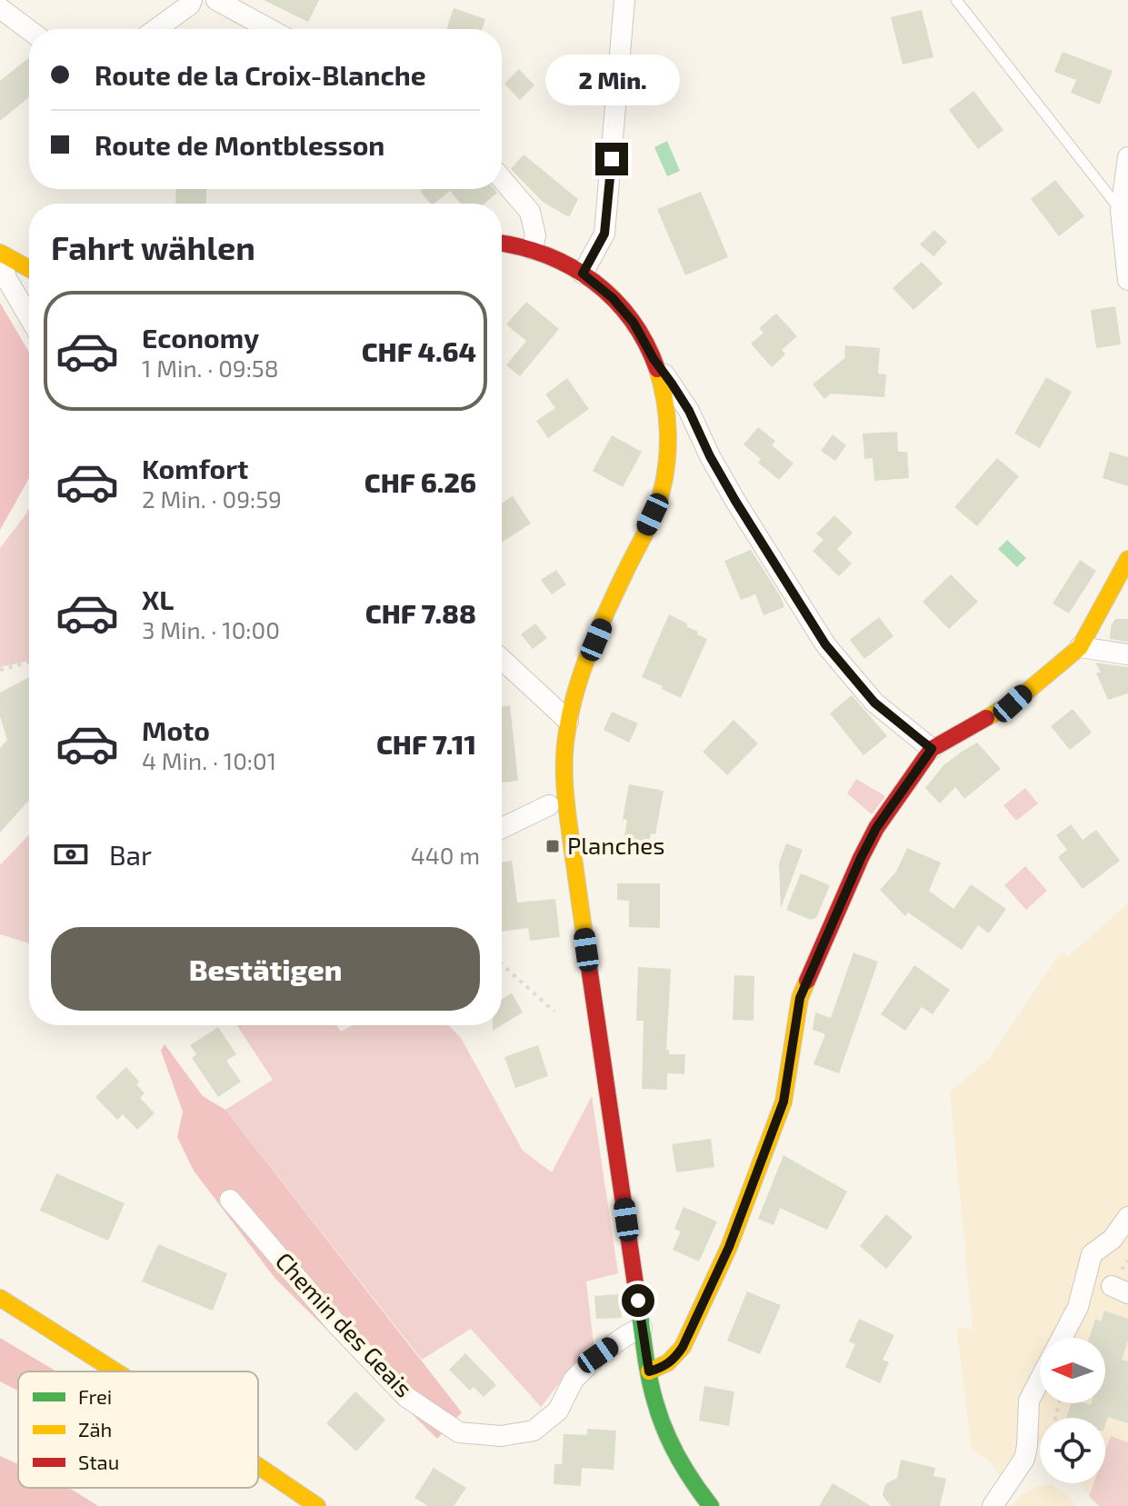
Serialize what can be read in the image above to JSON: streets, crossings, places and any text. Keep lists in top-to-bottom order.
{
  "streets": {
    "street": ["Chemin des Geais"]
  },
  "places": {
    "transit": ["Planches"]
  },
  "legend": ["Frei", "Zäh", "Stau"],
  "north": "left",
  "page": {
    "banner": ["Route de la Croix-Blanche", "Route de Montblesson"],
    "bubble": "2 Min.",
    "heading": "Fahrt wählen",
    "list": [
      {
        "name": "Economy",
        "note": "1 Min. · 09:58",
        "value": "CHF 4.64"
      },
      {
        "name": "Komfort",
        "note": "2 Min. · 09:59",
        "value": "CHF 6.26"
      },
      {
        "name": "XL",
        "note": "3 Min. · 10:00",
        "value": "CHF 7.88"
      },
      {
        "name": "Moto",
        "note": "4 Min. · 10:01",
        "value": "CHF 7.11"
      }
    ],
    "pay": ["Bar", "440 m"],
    "buttons": "Bestätigen"
  }
}
